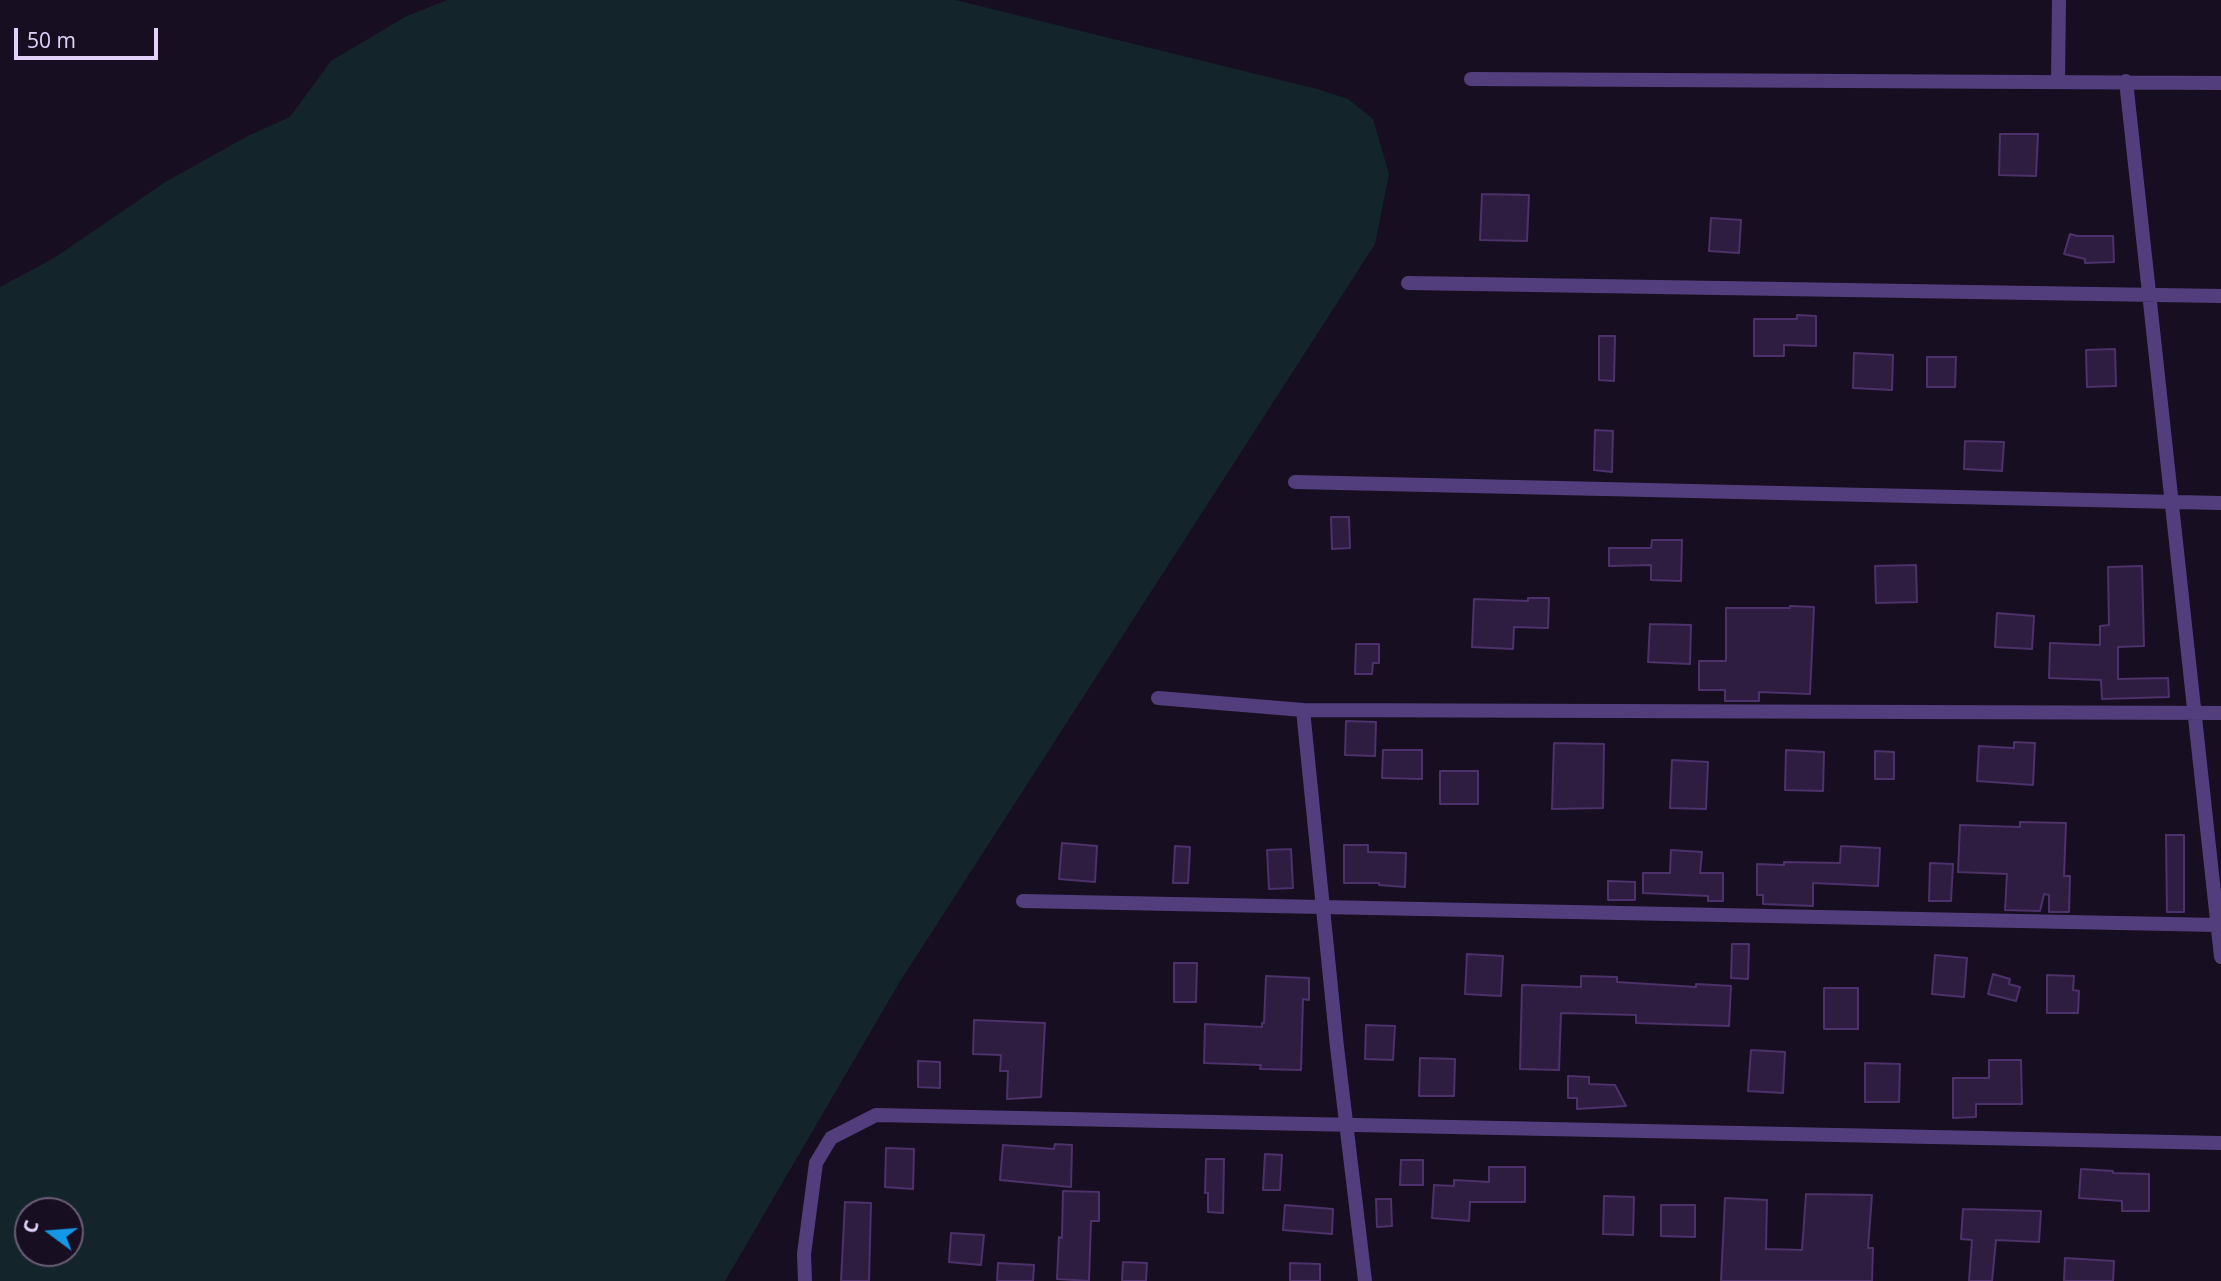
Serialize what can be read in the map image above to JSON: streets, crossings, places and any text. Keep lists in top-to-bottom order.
{
  "scale_bar": "50 m",
  "north": "left"
}
